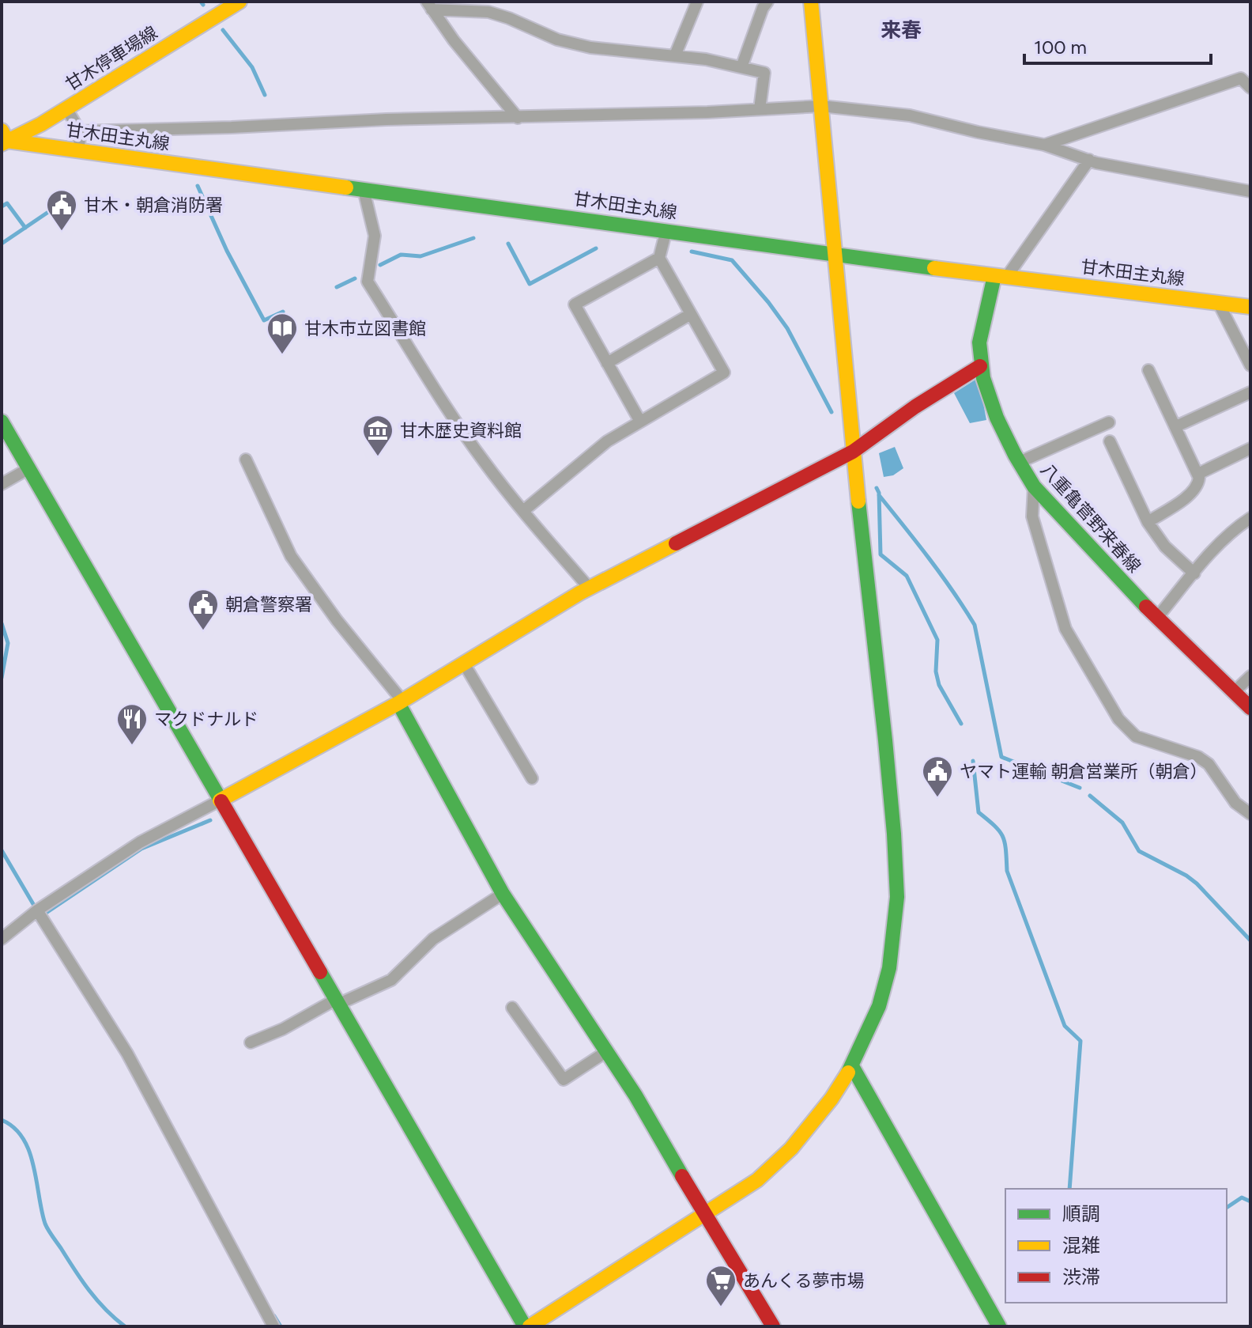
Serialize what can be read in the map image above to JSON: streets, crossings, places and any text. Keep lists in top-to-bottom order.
{
  "streets": {
    "street": ["甘木停車場線", "甘木田主丸線", "八重亀菅野来春線"]
  },
  "crossings": [
    ["甘木停車場線", "甘木田主丸線"],
    ["甘木田主丸線", "八重亀菅野来春線"]
  ],
  "districts": ["来春"],
  "places": {
    "public building": ["甘木・朝倉消防署", "朝倉警察署", "ヤマト運輸 朝倉営業所（朝倉）"],
    "library": ["甘木市立図書館"],
    "museum": ["甘木歴史資料館"],
    "restaurant": ["マクドナルド"],
    "supermarket": ["あんくる夢市場"]
  },
  "legend": ["順調", "混雑", "渋滞"],
  "scale_bar": "100 m"
}
